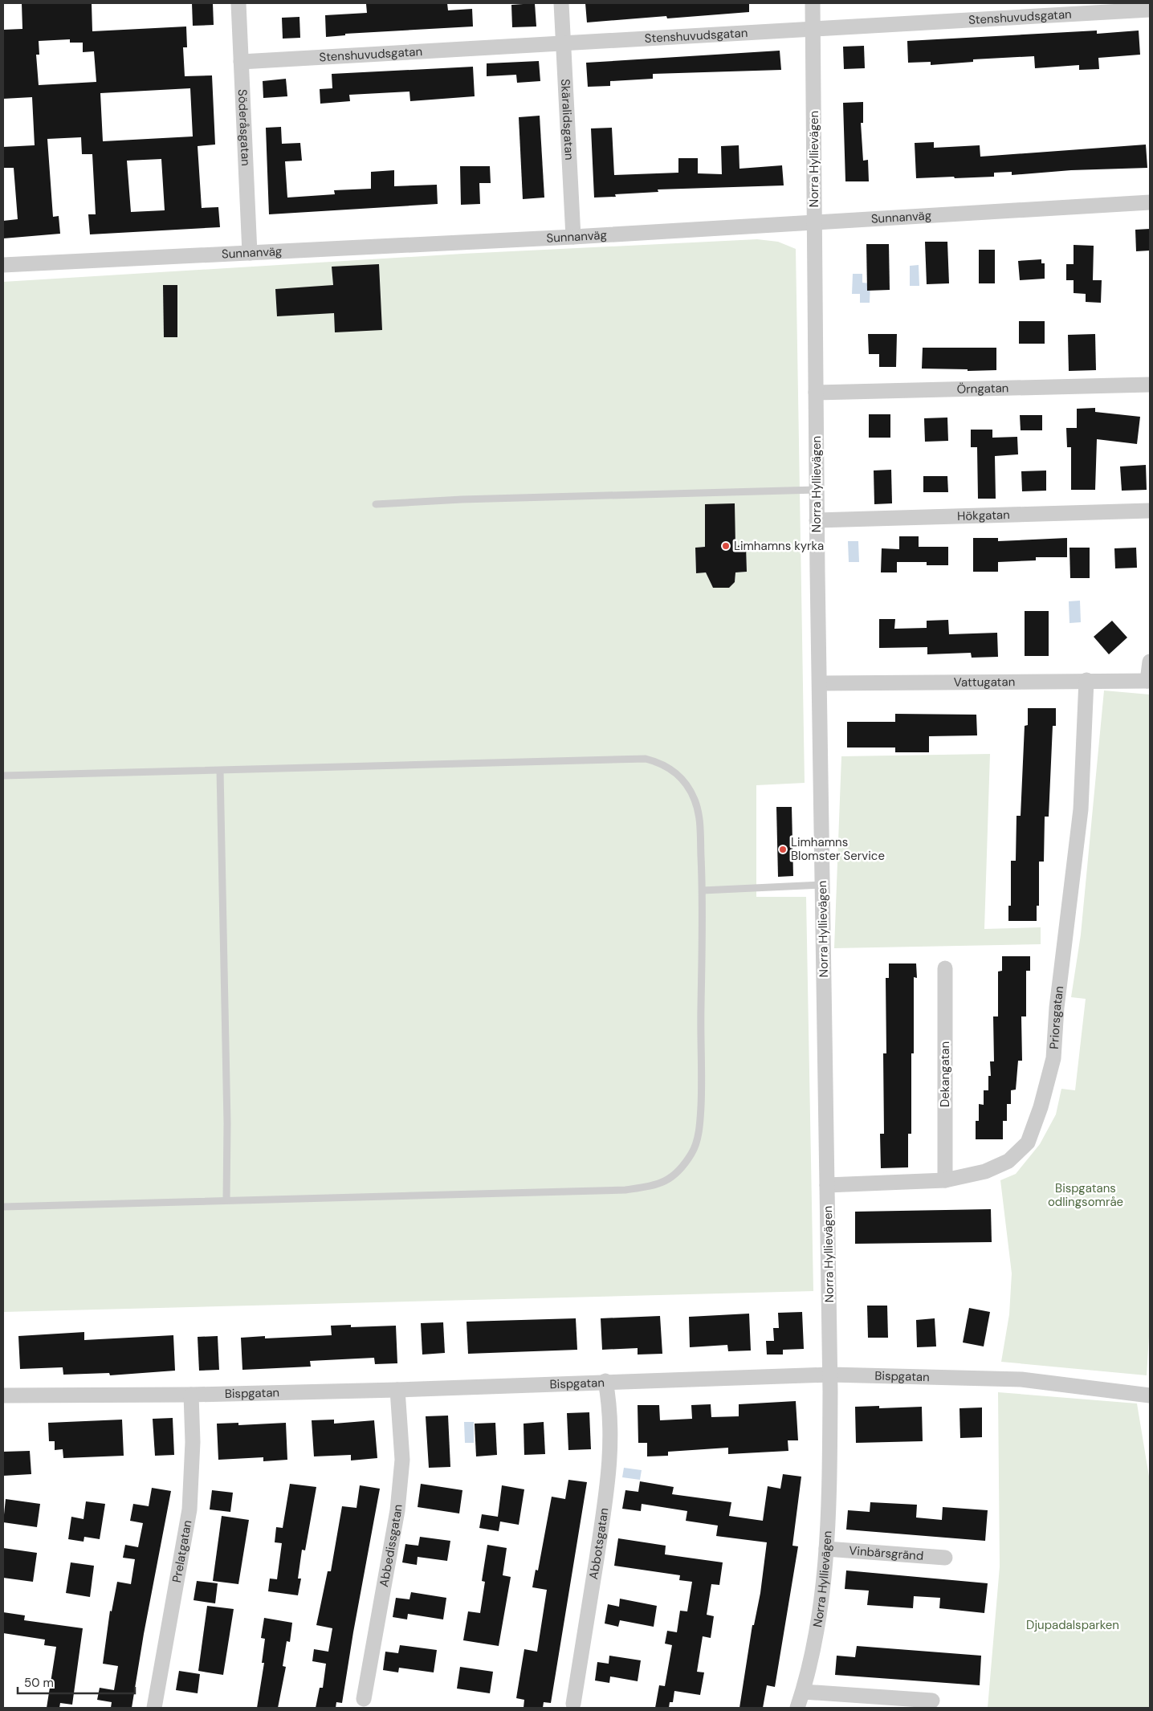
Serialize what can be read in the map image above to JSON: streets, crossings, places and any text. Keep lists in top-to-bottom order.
{
  "streets": {
    "street": [
      "Stenshuvudsgatan",
      "Skäralidsgatan",
      "Söderåsgatan",
      "Norra Hyllievägen",
      "Sunnanväg",
      "Örngatan",
      "Hökgatan",
      "Vattugatan",
      "Priorsgatan",
      "Dekangatan",
      "Bispgatan",
      "Abbotsgatan",
      "Abbedissgatan",
      "Prelatgatan",
      "Vinbärsgränd"
    ]
  },
  "crossings": [
    ["Stenshuvudsgatan", "Skäralidsgatan"],
    ["Stenshuvudsgatan", "Söderåsgatan"],
    ["Stenshuvudsgatan", "Norra Hyllievägen"],
    ["Skäralidsgatan", "Sunnanväg"],
    ["Söderåsgatan", "Sunnanväg"],
    ["Norra Hyllievägen", "Sunnanväg"],
    ["Norra Hyllievägen", "Örngatan"],
    ["Norra Hyllievägen", "Hökgatan"],
    ["Norra Hyllievägen", "Vattugatan"],
    ["Norra Hyllievägen", "Priorsgatan"],
    ["Norra Hyllievägen", "Bispgatan"],
    ["Norra Hyllievägen", "Vinbärsgränd"],
    ["Vattugatan", "Priorsgatan"],
    ["Priorsgatan", "Dekangatan"],
    ["Bispgatan", "Abbotsgatan"],
    ["Bispgatan", "Abbedissgatan"],
    ["Bispgatan", "Prelatgatan"]
  ],
  "parks": ["Bispgatans odlingsområe", "Djupadalsparken"],
  "places": ["Limhamns kyrka", "Limhamns Blomster Service"],
  "scale_bar": "50 m"
}
